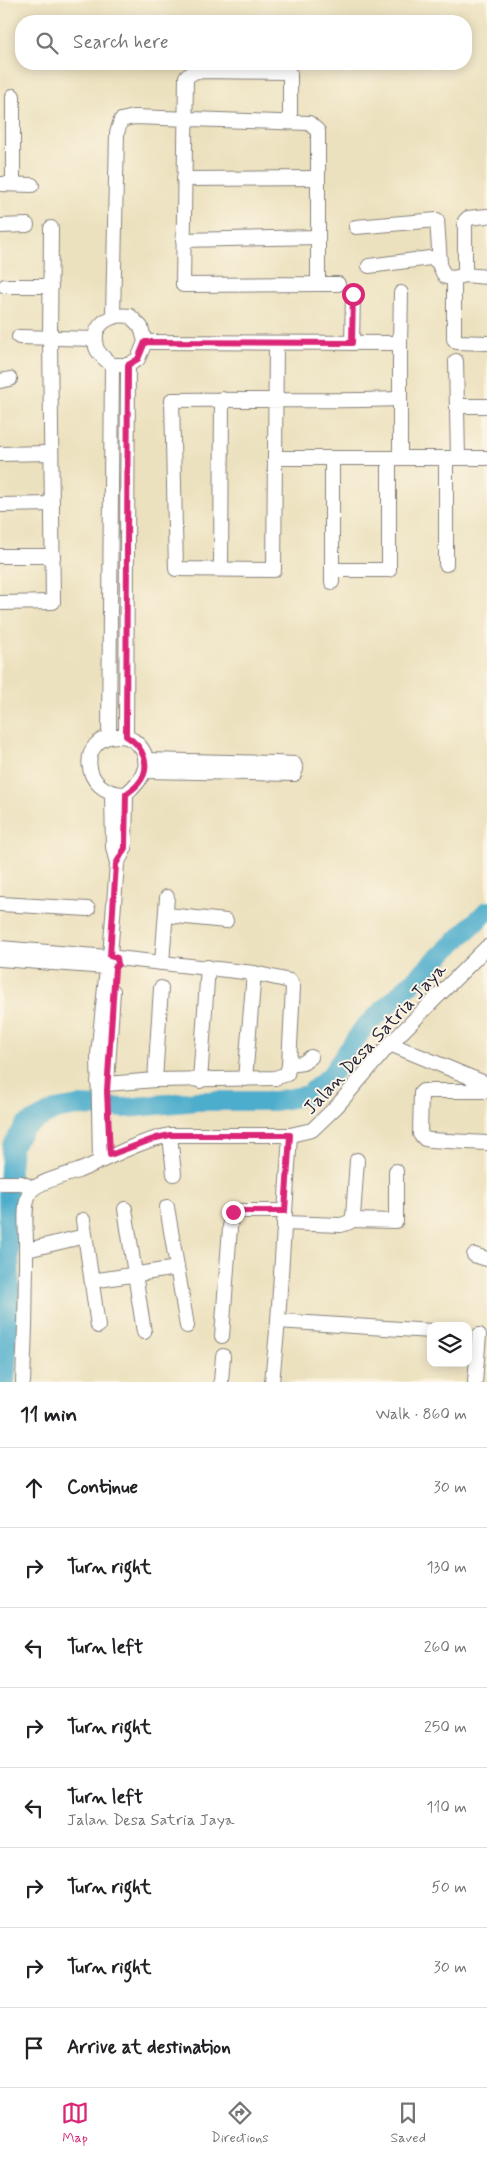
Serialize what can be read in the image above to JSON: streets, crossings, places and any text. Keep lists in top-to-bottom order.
{
  "streets": {
    "street": ["Jalan Desa Satria Jaya"]
  },
  "page": {
    "search": "Search here",
    "heading": ["11 min", "Walk · 860 m"],
    "list": [
      ["Continue", "30 m"],
      ["Turn right", "130 m"],
      ["Turn left", "260 m"],
      ["Turn right", "250 m"],
      ["Turn left", "Jalan Desa Satria Jaya", "110 m"],
      ["Turn right", "50 m"],
      ["Turn right", "30 m"],
      "Arrive at destination"
    ],
    "nav": ["Map", "Directions", "Saved"]
  }
}
